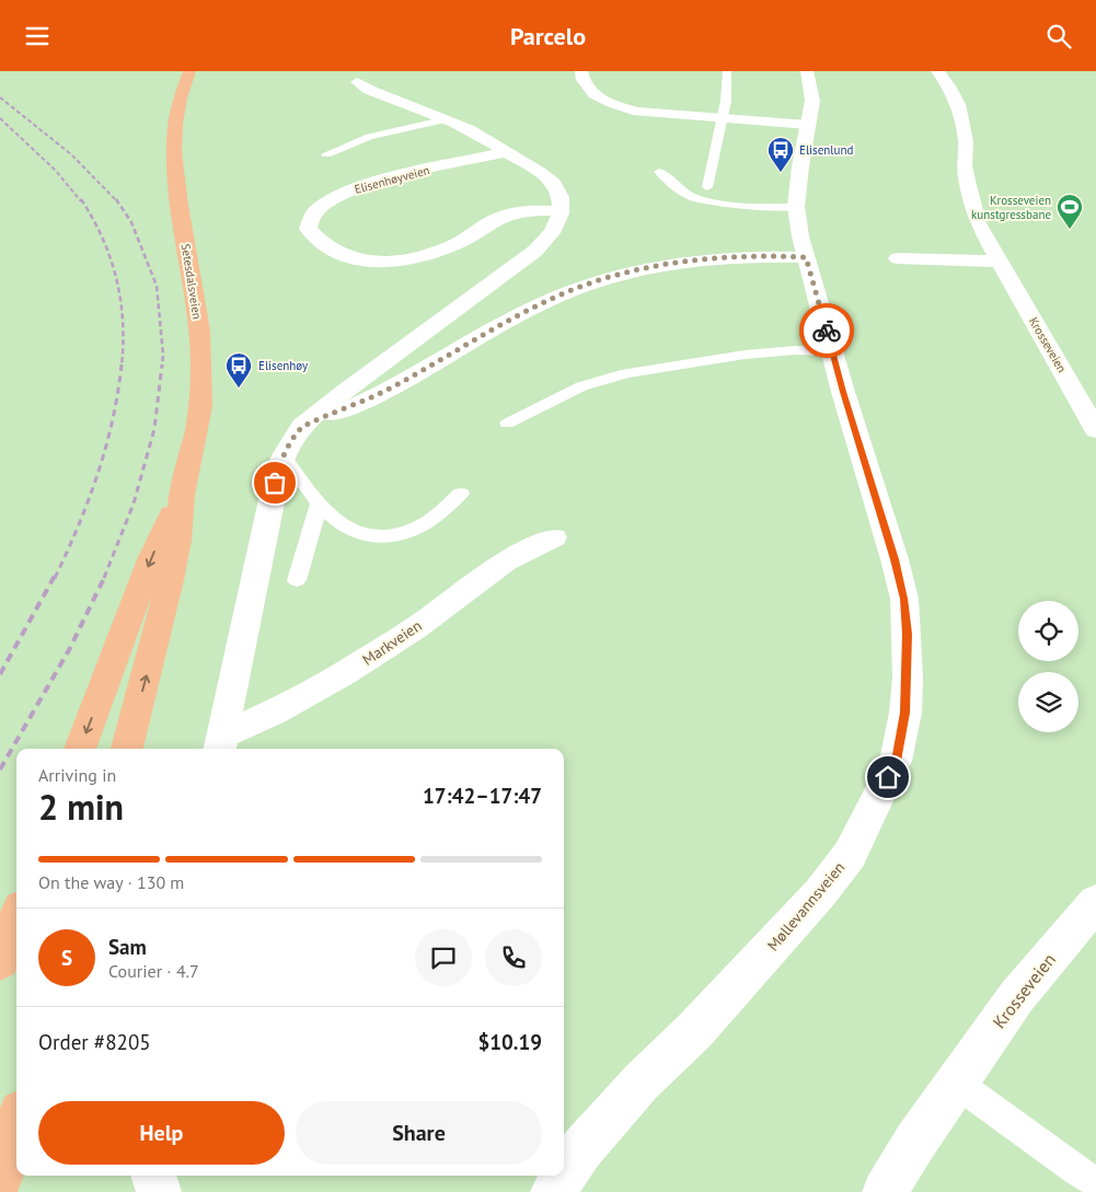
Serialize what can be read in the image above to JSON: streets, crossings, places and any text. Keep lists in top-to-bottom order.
{
  "streets": {
    "highway": ["Setesdalsveien"],
    "street": [
      "Elisenhøyveien",
      "Krosseveien",
      "Markveien",
      "Møllevannsveien"
    ]
  },
  "places": {
    "bus stop": ["Elisenlund", "Elisenhøy"],
    "sports": ["Krosseveien kunstgressbane"]
  },
  "page": {
    "header": "Parcelo",
    "heading": ["2 min", "Arriving in", "17:42–17:47"],
    "panel": [
      "Sam",
      "Courier · 4.7",
      "Order #8205",
      "$10.19"
    ],
    "bar": "On the way · 130 m",
    "round": "S",
    "buttons": ["Help", "Share"]
  }
}
